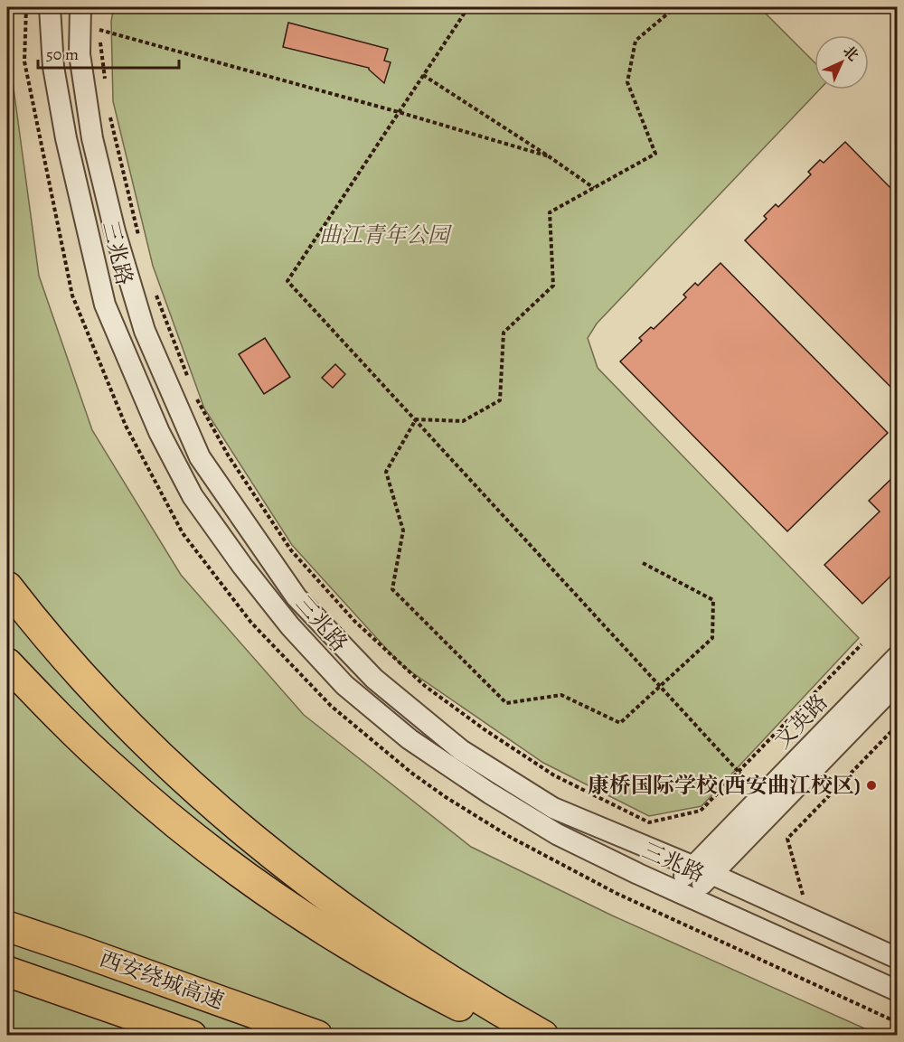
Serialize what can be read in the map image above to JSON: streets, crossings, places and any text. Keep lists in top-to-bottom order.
{
  "streets": {
    "highway": ["西安绕城高速"],
    "street": ["三兆路", "文英路"]
  },
  "crossings": [
    ["三兆路", "文英路"]
  ],
  "parks": ["曲江青年公园"],
  "places": ["康桥国际学校(西安曲江校区)"],
  "scale_bar": "50 m",
  "north": "top right"
}
